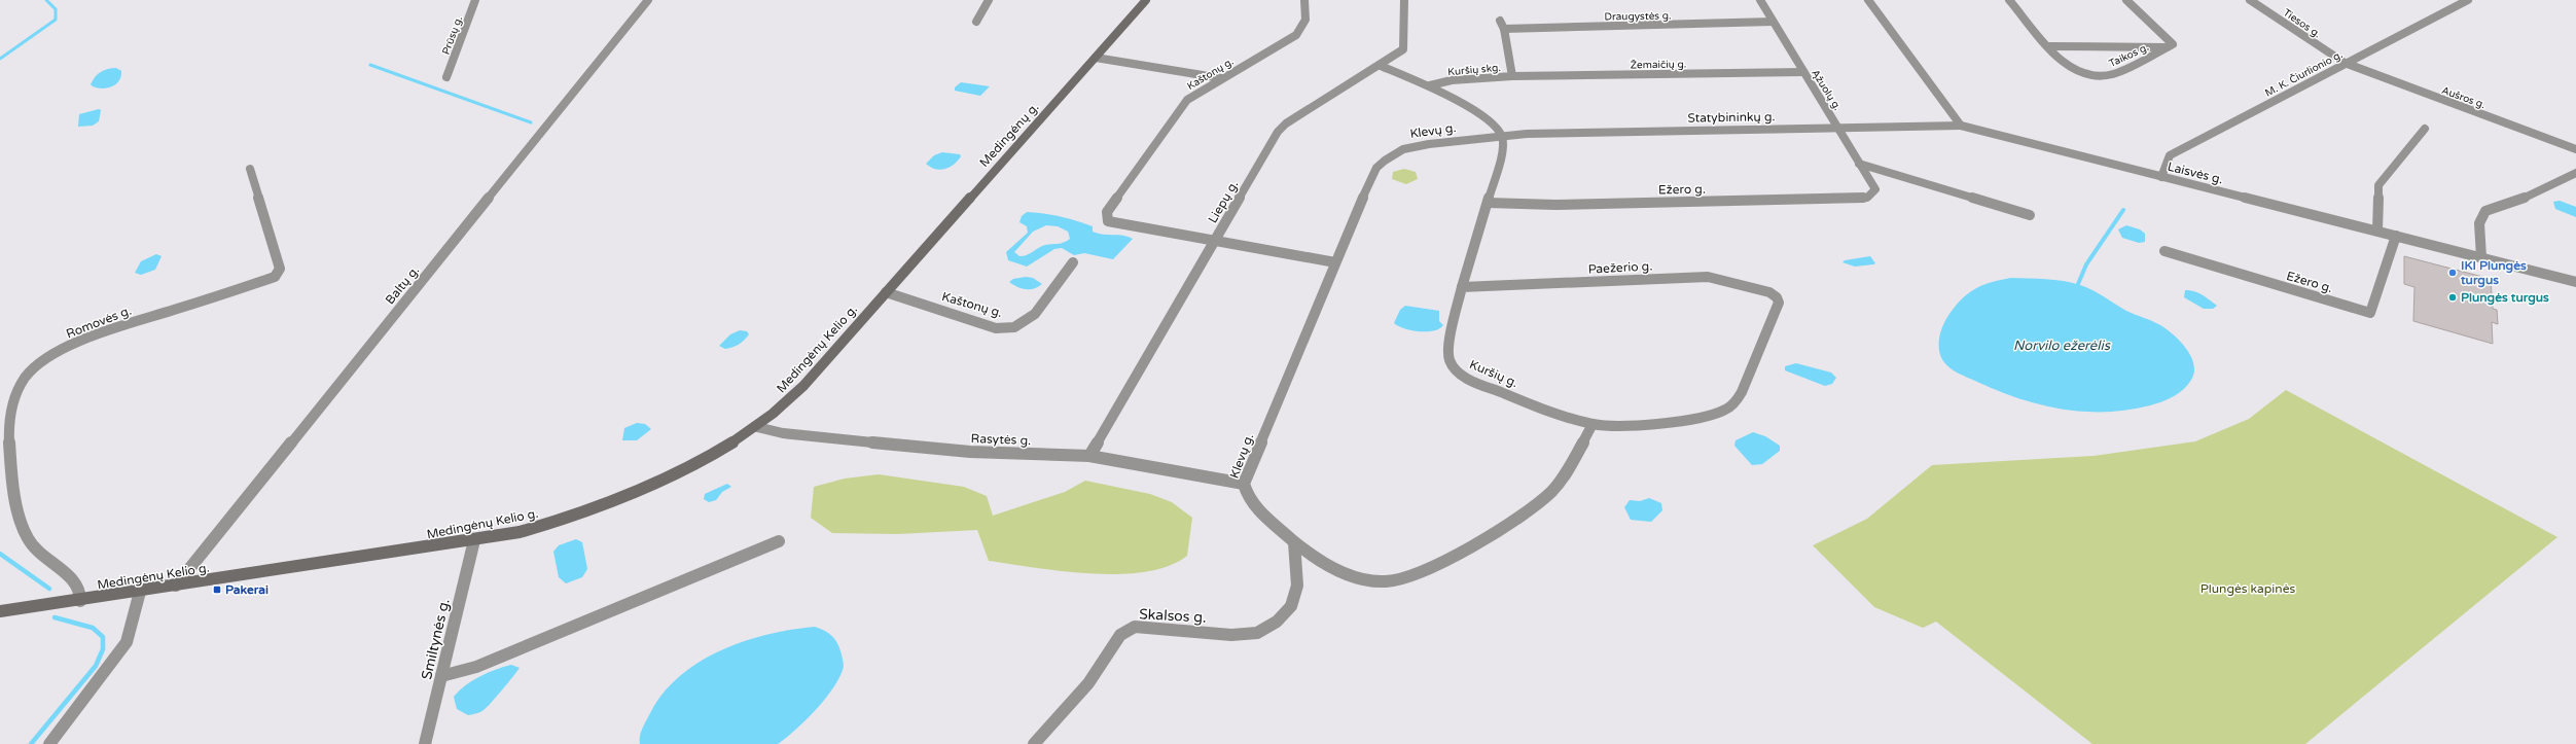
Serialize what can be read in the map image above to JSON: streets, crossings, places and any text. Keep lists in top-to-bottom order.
{
  "streets": {
    "street": [
      "Draugystės g.",
      "Tiesos g.",
      "Prūsų g.",
      "Taikos g.",
      "Žemaičių g.",
      "Kuršių skg.",
      "Kaštonų g.",
      "M. K. Čiurlionio g.",
      "Ąžuolų g.",
      "Aušros g.",
      "Statybininkų g.",
      "Klevų g.",
      "Medingėnų g.",
      "Laisvės g.",
      "Ežero g.",
      "Liepų g.",
      "Paežerio g.",
      "Baltų g.",
      "Romovės g.",
      "Medingėnų Kelio g.",
      "Kuršių g.",
      "Rasytės g.",
      "Skalsos g.",
      "Smiltynės g."
    ]
  },
  "crossings": [
    ["Draugystės g.", "Kuršių skg."],
    ["Draugystės g.", "Ąžuolų g."],
    ["Tiesos g.", "M. K. Čiurlionio g."],
    ["Tiesos g.", "Aušros g."],
    ["Žemaičių g.", "Kuršių skg."],
    ["Žemaičių g.", "Ąžuolų g."],
    ["Kaštonų g.", "Medingėnų g."],
    ["Kaštonų g.", "Liepų g."],
    ["Kaštonų g.", "Medingėnų Kelio g."],
    ["M. K. Čiurlionio g.", "Aušros g."],
    ["M. K. Čiurlionio g.", "Laisvės g."],
    ["Ąžuolų g.", "Statybininkų g."],
    ["Ąžuolų g.", "Ežero g."],
    ["Statybininkų g.", "Klevų g."],
    ["Statybininkų g.", "Laisvės g."],
    ["Statybininkų g.", "Kuršių g."],
    ["Klevų g.", "Kuršių g."],
    ["Klevų g.", "Rasytės g."],
    ["Klevų g.", "Skalsos g."],
    ["Medingėnų g.", "Medingėnų Kelio g."],
    ["Laisvės g.", "Ežero g."],
    ["Ežero g.", "Kuršių g."],
    ["Liepų g.", "Rasytės g."],
    ["Paežerio g.", "Kuršių g."],
    ["Baltų g.", "Medingėnų Kelio g."],
    ["Romovės g.", "Medingėnų Kelio g."],
    ["Medingėnų Kelio g.", "Rasytės g."],
    ["Medingėnų Kelio g.", "Smiltynės g."]
  ],
  "water": ["Norvilo ežerėlis"],
  "parks": ["Plungės kapinės"],
  "places": {
    "other": ["IKI Plungės turgus", "Plungės turgus"],
    "transit": ["Pakerai"]
  }
}
